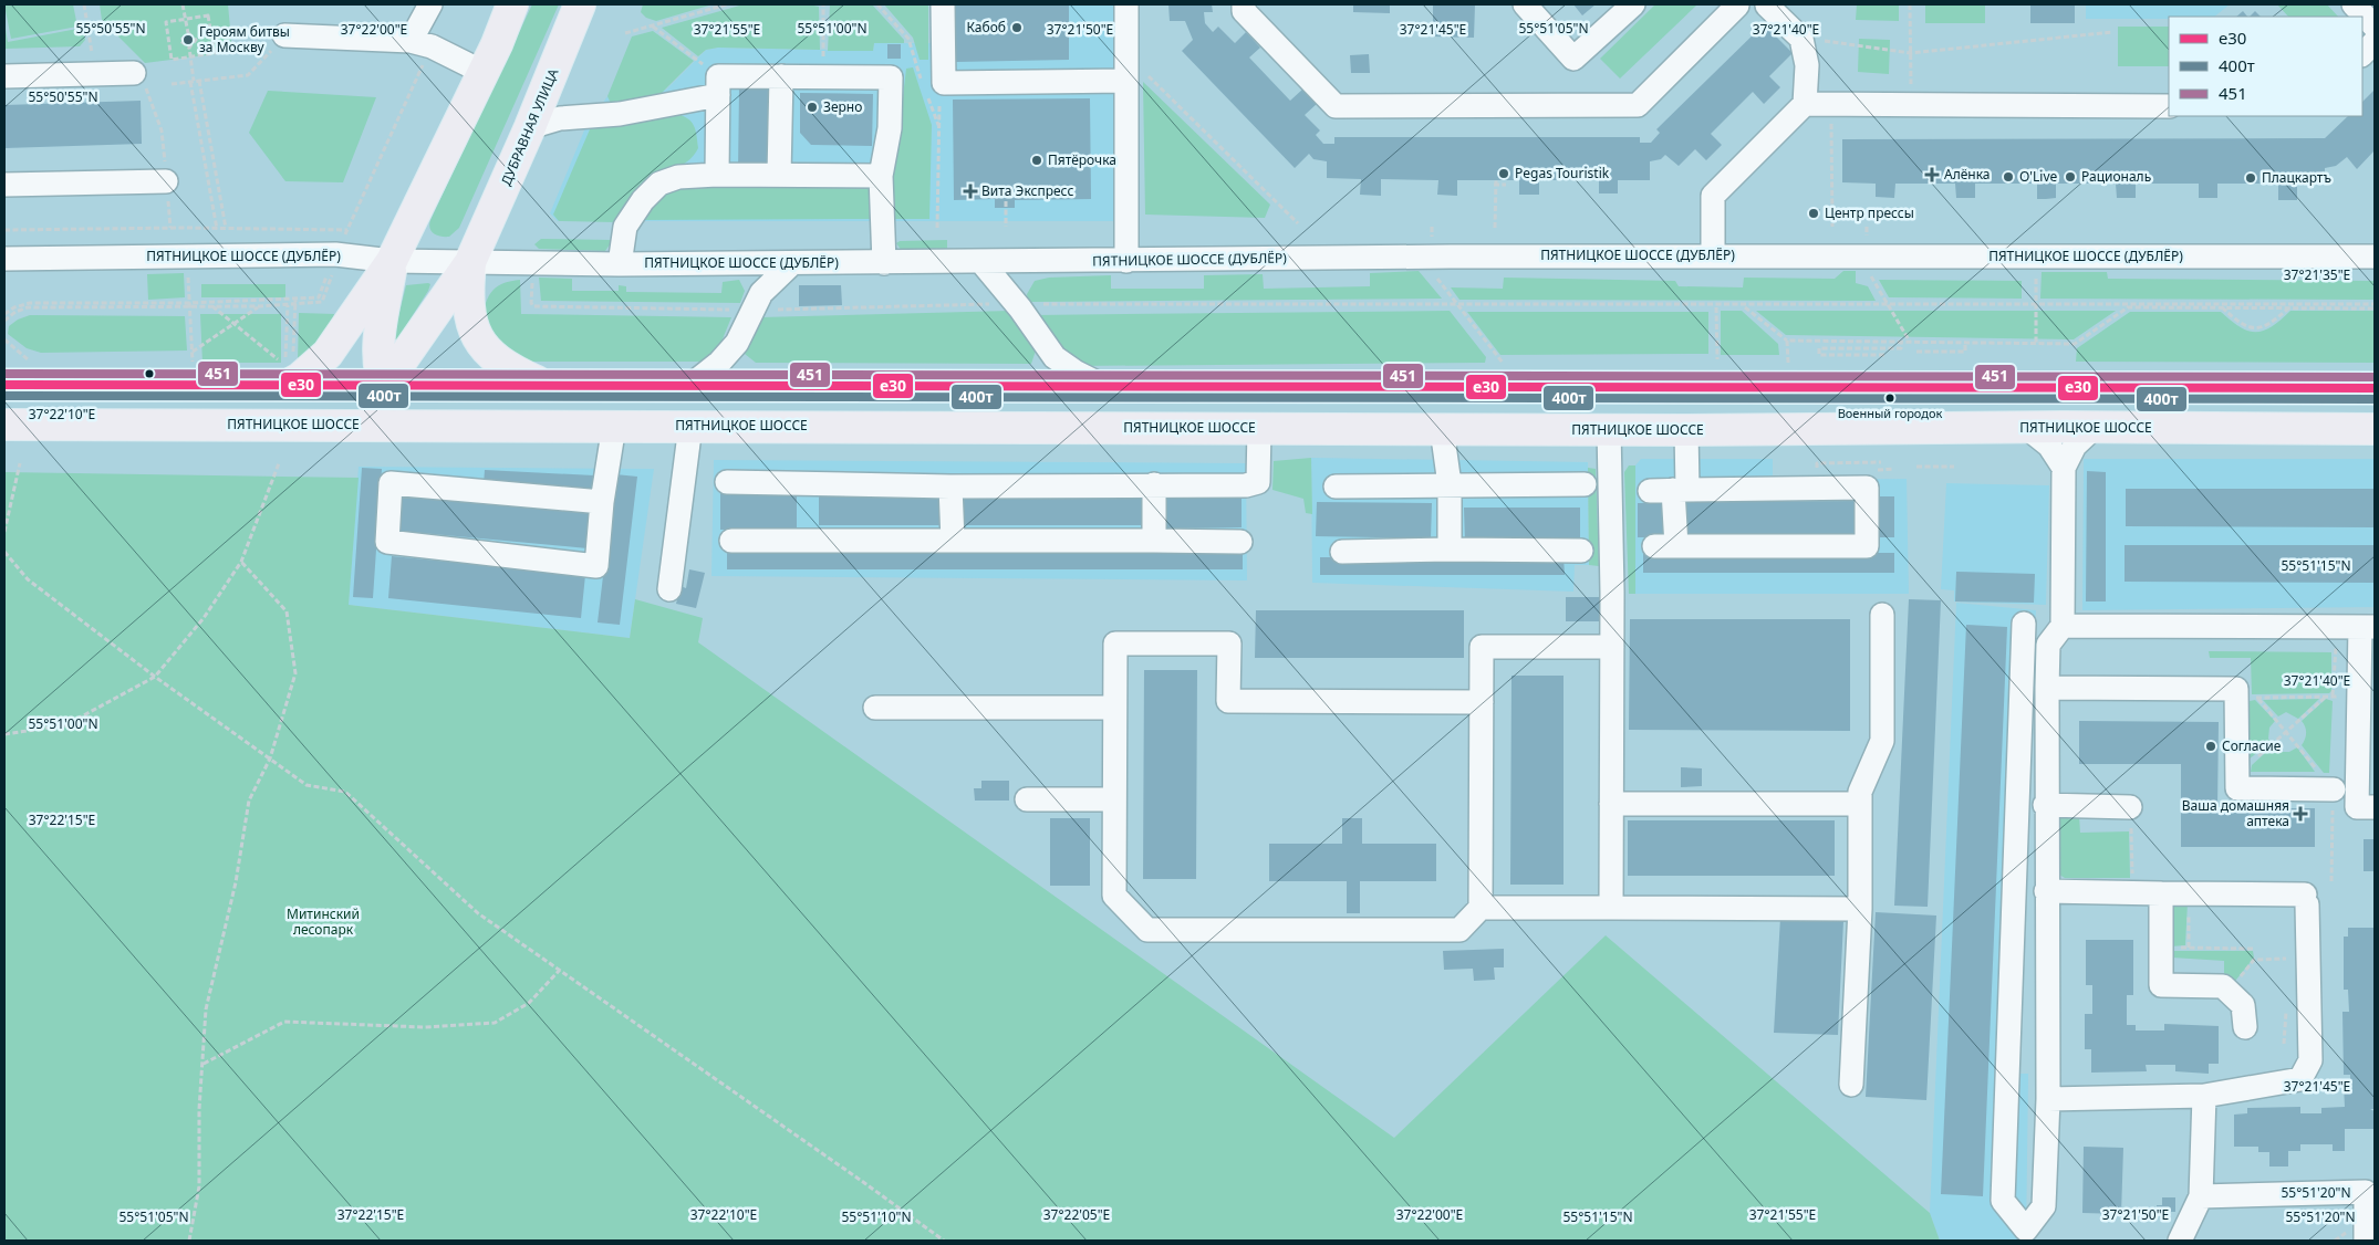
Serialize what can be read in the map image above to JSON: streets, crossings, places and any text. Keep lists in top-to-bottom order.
{
  "streets": {
    "main road": ["ДУБРАВНАЯ УЛИЦА", "ПЯТНИЦКОЕ ШОССЕ"],
    "street": ["ПЯТНИЦКОЕ ШОССЕ (ДУБЛЁР)"]
  },
  "crossings": [
    ["ДУБРАВНАЯ УЛИЦА", "ПЯТНИЦКОЕ ШОССЕ (ДУБЛЁР)"],
    ["ДУБРАВНАЯ УЛИЦА", "ПЯТНИЦКОЕ ШОССЕ"]
  ],
  "parks": ["Митинский лесопарк"],
  "places": {
    "other": [
      "Кабоб",
      "Героям битвы за Москву",
      "Зерно",
      "Пятёрочка",
      "Pegas Touristik",
      "O'Live",
      "Рациональ",
      "Плацкартъ",
      "Центр прессы",
      "Военный городок",
      "Согласие"
    ],
    "health": ["Алёнка", "Вита Экспресс", "Ваша домашняя аптека"]
  },
  "lines": ["transit line 451", "transit line е30", "transit line 400т"],
  "legend": ["е30", "400т", "451"],
  "coordinates": [
    "55°50'55\"N",
    "55°51'00\"N",
    "55°51'05\"N",
    "37°22'00\"E",
    "37°21'55\"E",
    "37°21'50\"E",
    "37°21'45\"E",
    "37°21'40\"E",
    "37°21'35\"E",
    "37°22'10\"E",
    "55°51'15\"N",
    "37°22'15\"E",
    "55°51'20\"N",
    "37°22'05\"E",
    "55°51'10\"N"
  ]
}
